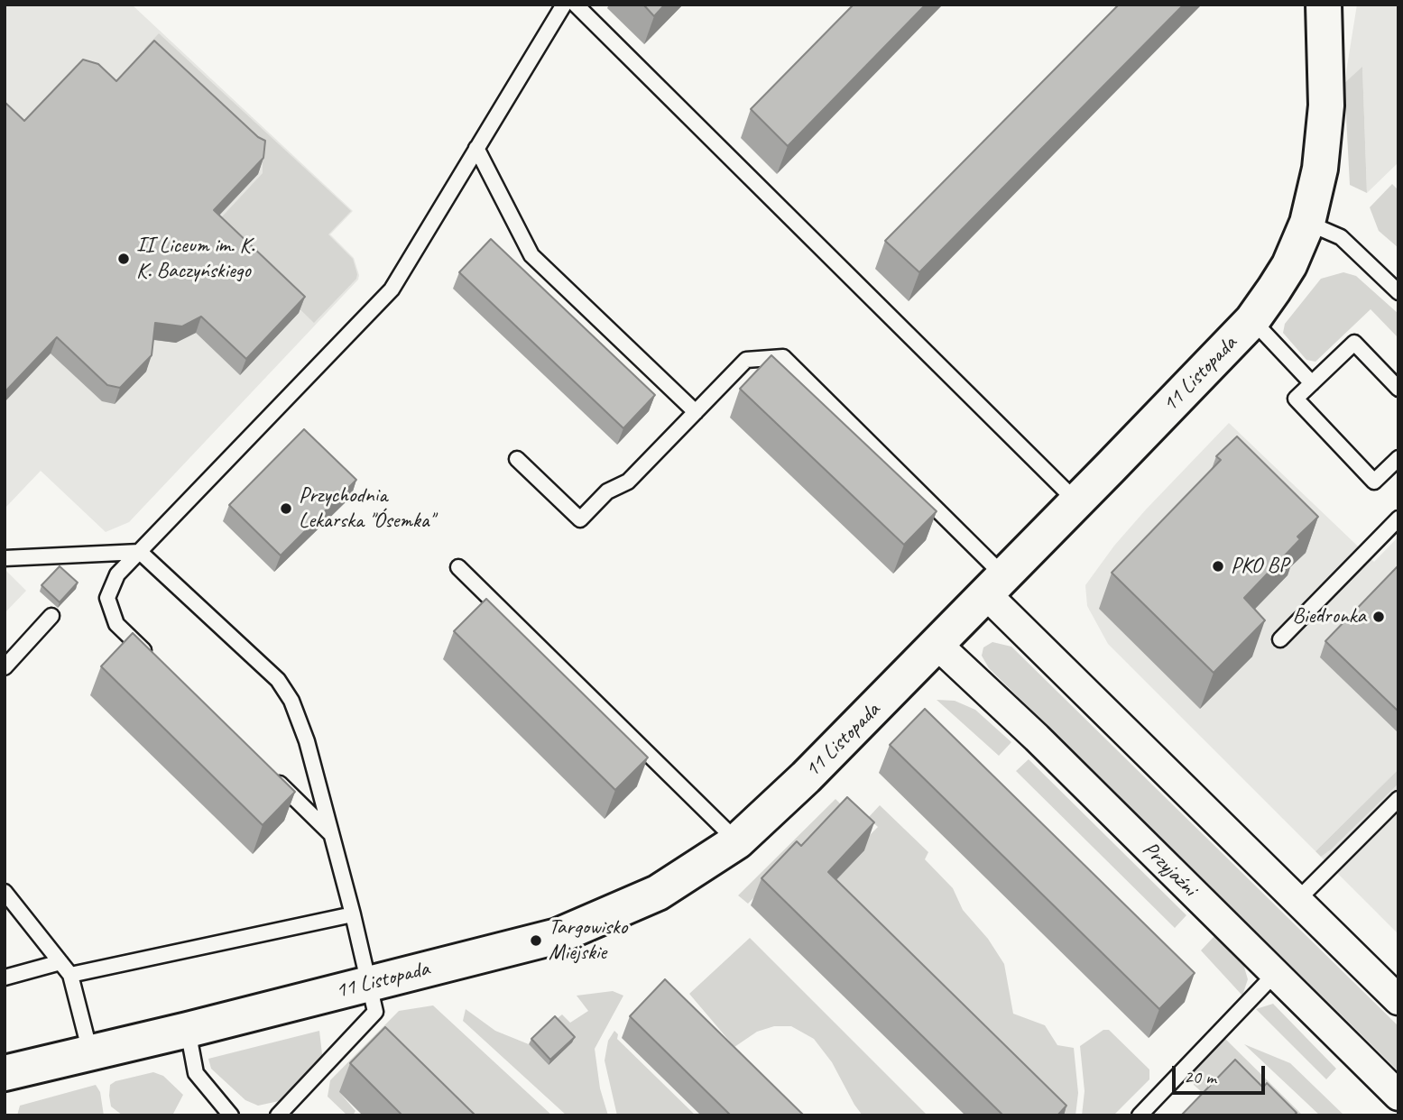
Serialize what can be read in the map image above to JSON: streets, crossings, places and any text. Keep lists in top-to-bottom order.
{
  "streets": {
    "street": ["11 Listopada", "Przyjaźni"]
  },
  "crossings": [
    ["11 Listopada", "Przyjaźni"]
  ],
  "places": [
    "II Liceum im. K. K. Baczyńskiego",
    "Przychodnia Lekarska \"Ósemka\"",
    "PKO BP",
    "Biedronka",
    "Targowisko Miejskie"
  ],
  "scale_bar": "20 m"
}
